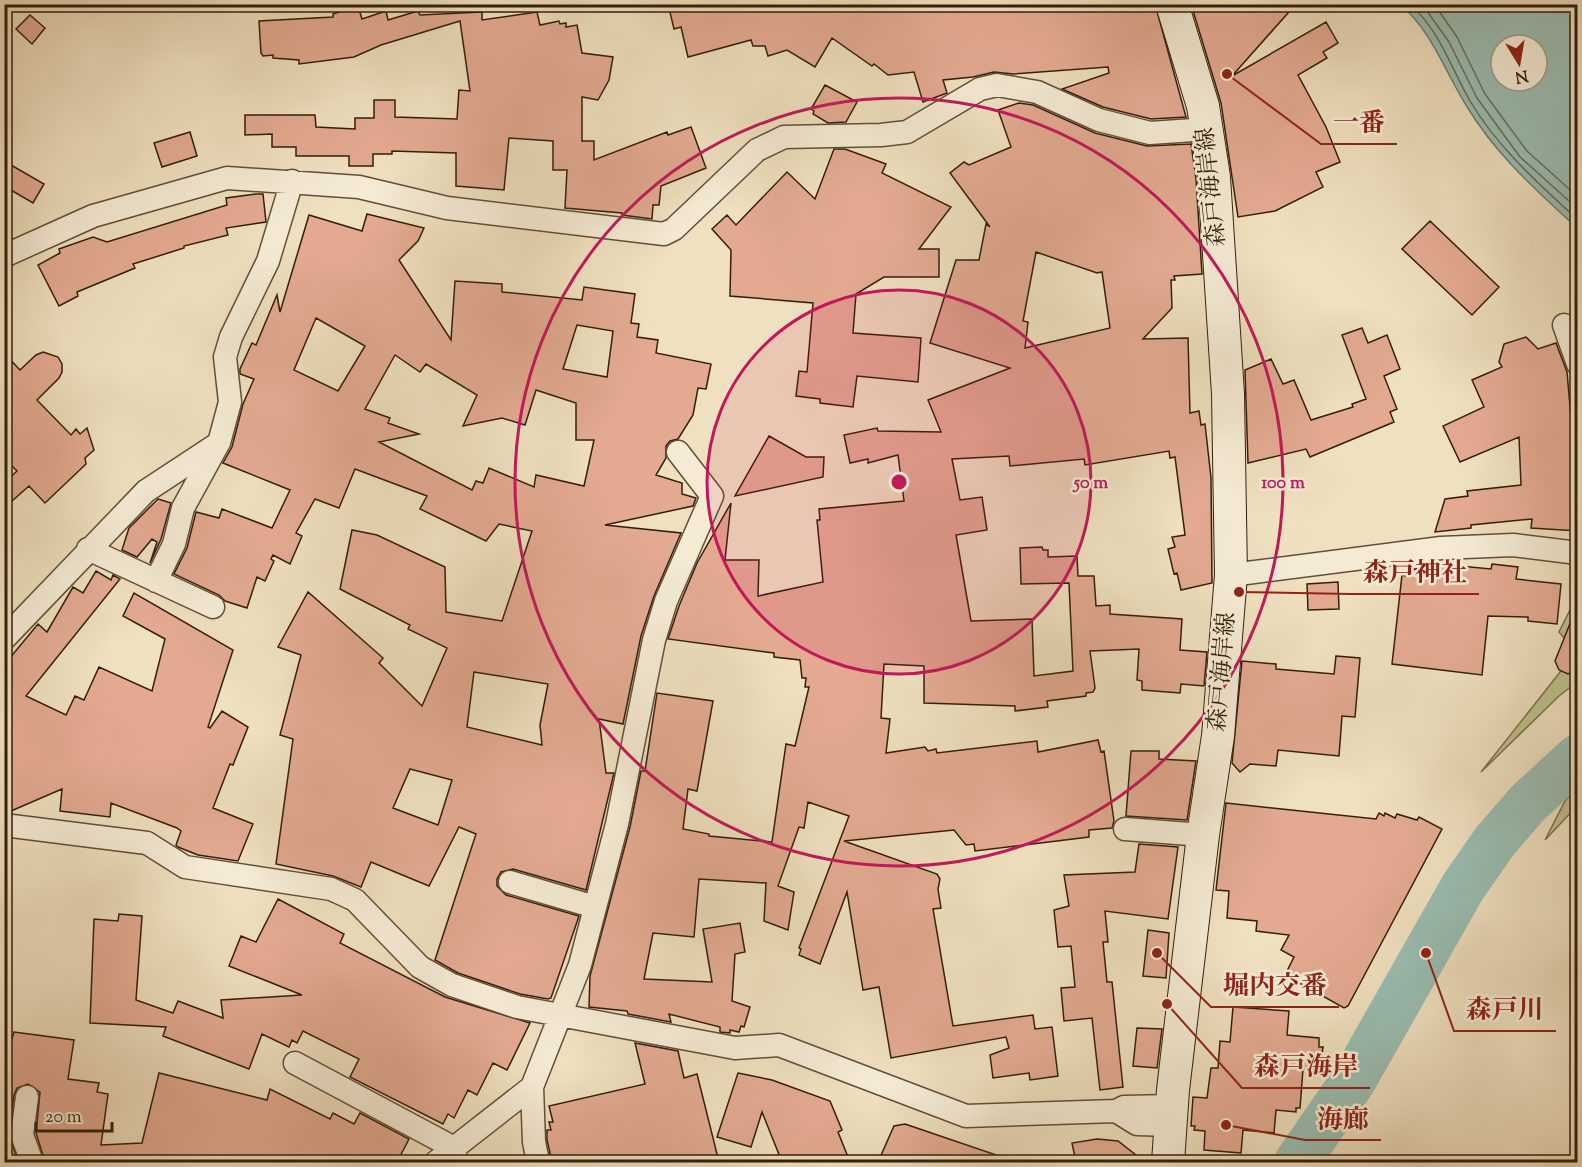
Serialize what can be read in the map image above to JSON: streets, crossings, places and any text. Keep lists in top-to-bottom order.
{
  "streets": {
    "main road": ["森戸海岸線"]
  },
  "places": [
    "一番",
    "森戸神社",
    "堀内交番",
    "森戸川",
    "森戸海岸",
    "海廊"
  ],
  "scale_bar": "20 m",
  "north": "bottom",
  "rings": ["50 m", "100 m"]
}
